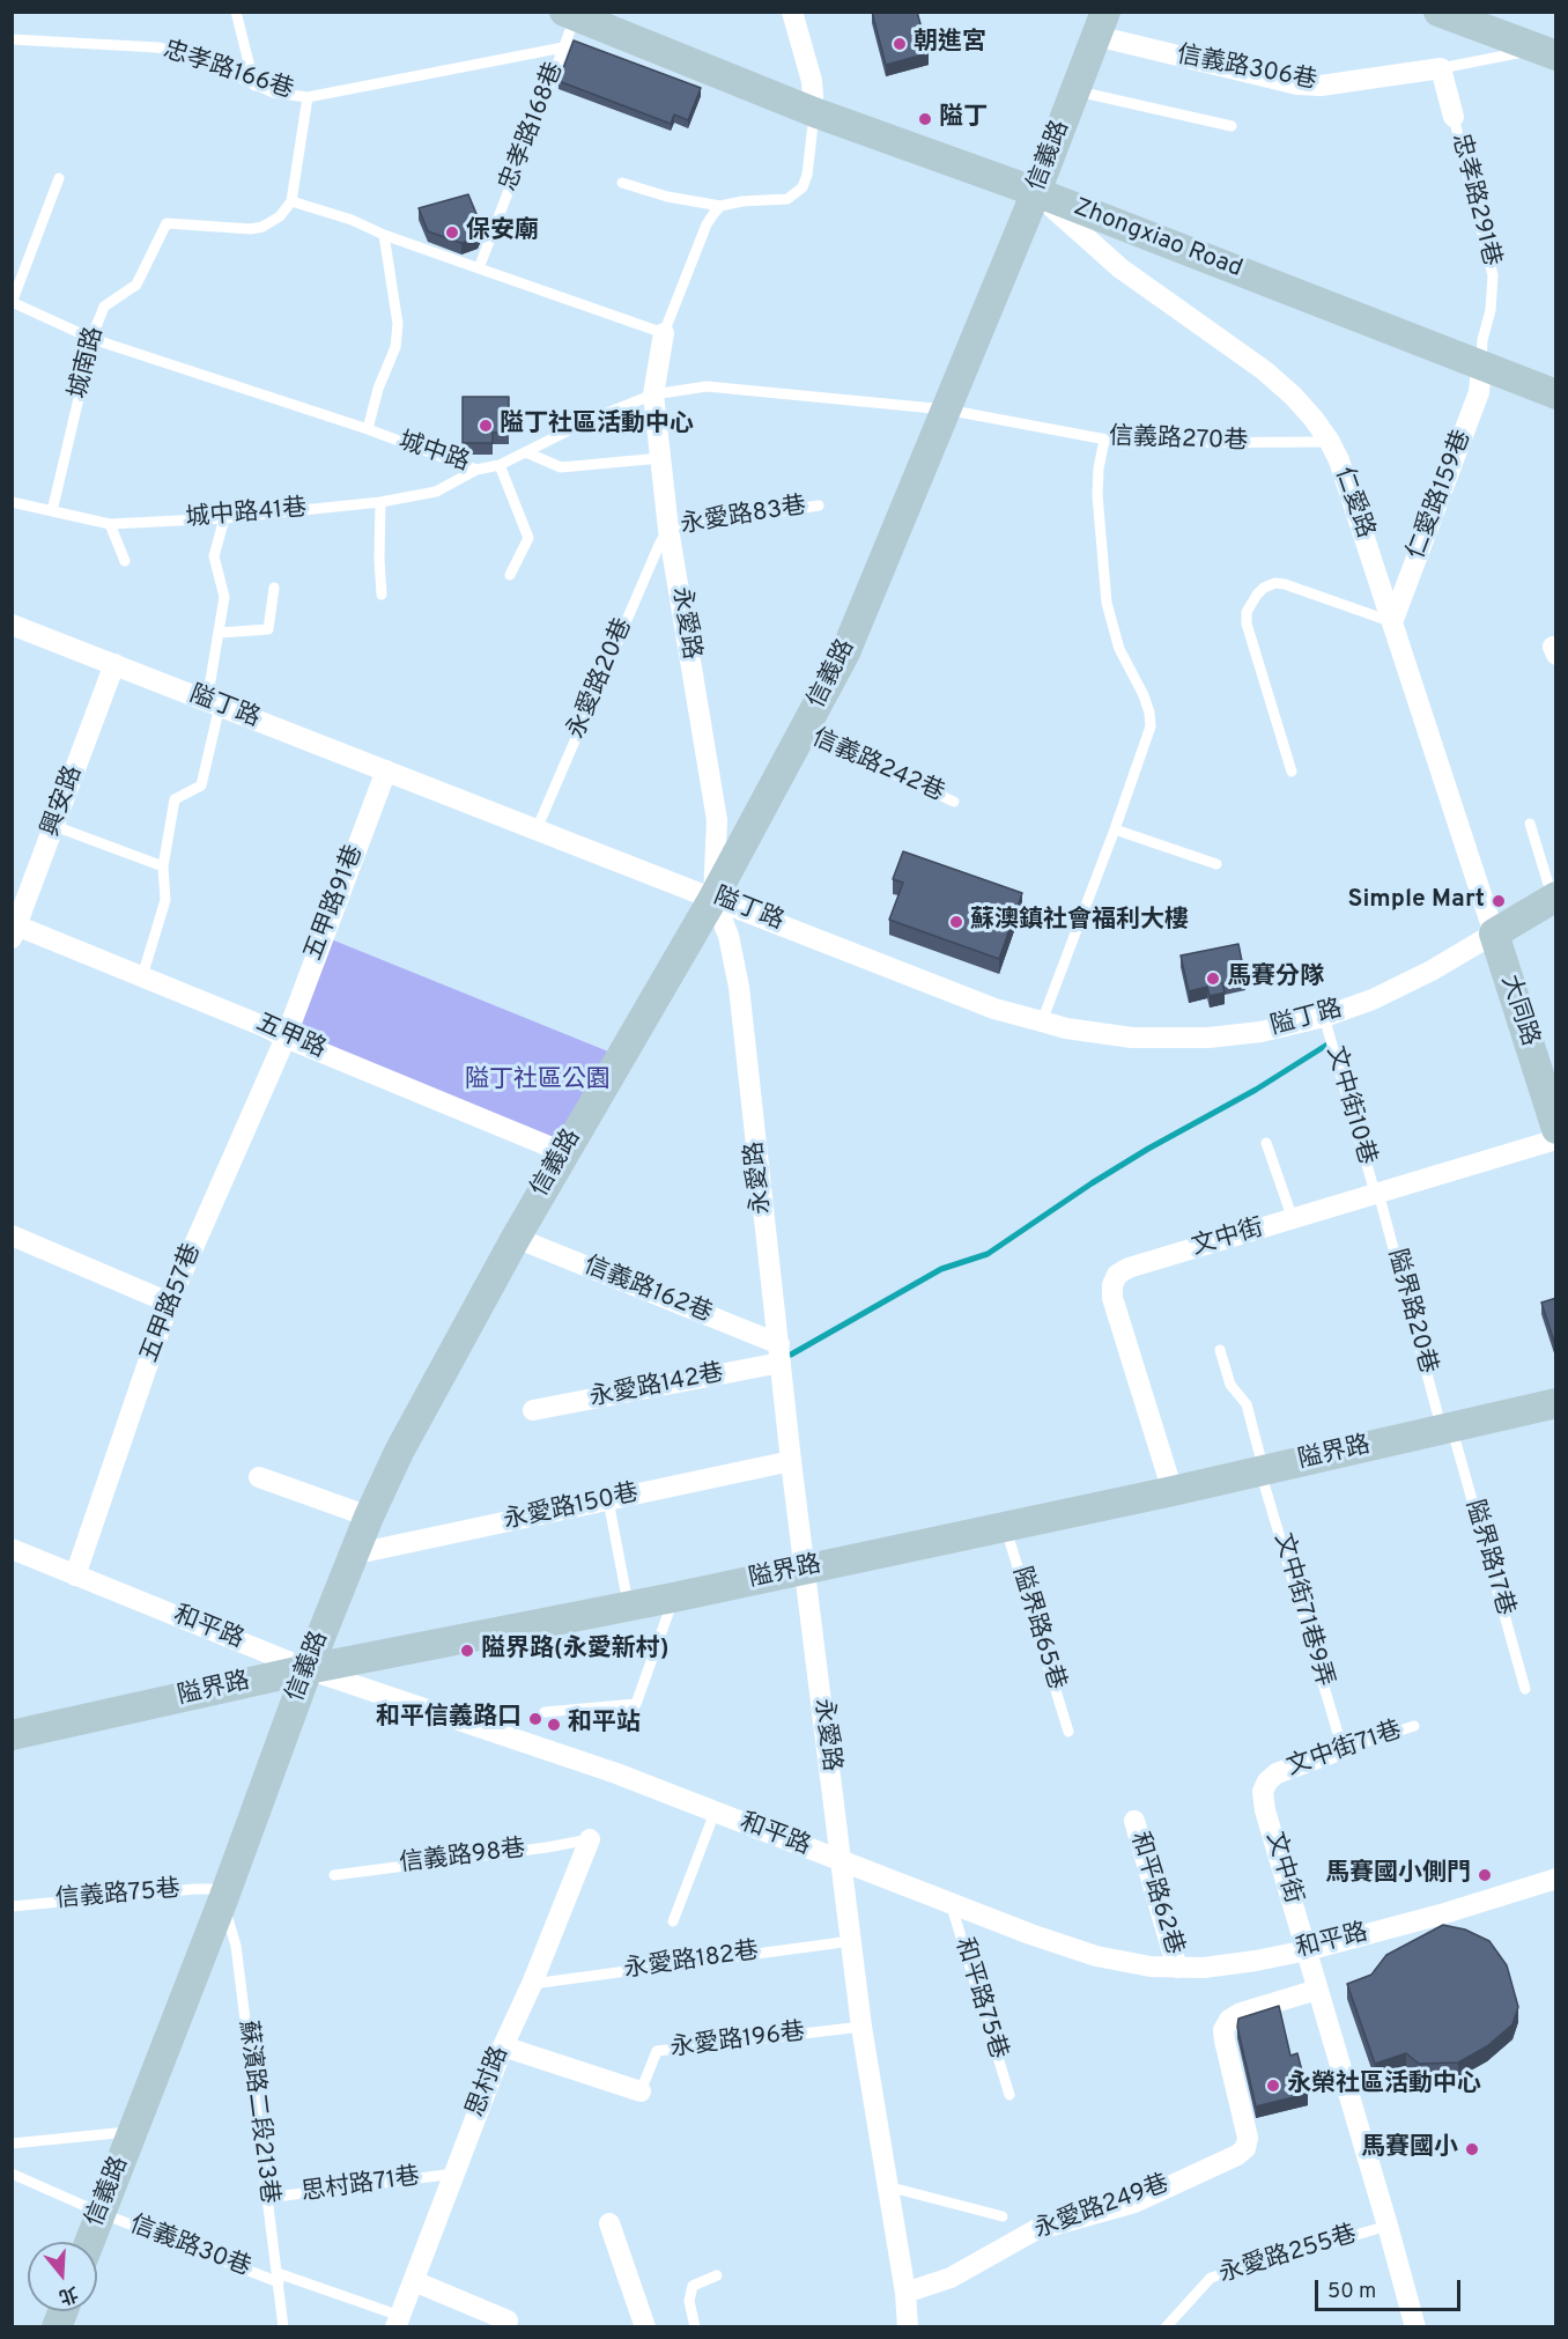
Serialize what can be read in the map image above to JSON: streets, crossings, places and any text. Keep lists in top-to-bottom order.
{
  "streets": {
    "street": [
      "信義路306巷",
      "信義路",
      "Zhongxiao Road",
      "仁愛路159巷",
      "仁愛路",
      "永愛路",
      "隘丁路",
      "興安路",
      "五甲路91巷",
      "大同路",
      "五甲路",
      "文中街",
      "信義路162巷",
      "五甲路57巷",
      "永愛路142巷",
      "隘界路",
      "永愛路150巷",
      "和平路",
      "文中街71巷",
      "和平路62巷",
      "思村路",
      "永愛路249巷"
    ],
    "lane": [
      "忠孝路166巷",
      "忠孝路168巷",
      "忠孝路291巷",
      "城南路",
      "信義路270巷",
      "城中路",
      "城中路41巷",
      "永愛路83巷",
      "永愛路20巷",
      "信義路242巷",
      "文中街10巷",
      "隘界路20巷",
      "隘界路17巷",
      "文中街71巷9弄",
      "隘界路65巷",
      "信義路98巷",
      "信義路75巷",
      "永愛路182巷",
      "和平路75巷",
      "永愛路196巷",
      "蘇濱路二段213巷",
      "思村路71巷",
      "信義路30巷",
      "永愛路255巷"
    ]
  },
  "crossings": [
    ["信義路306巷", "信義路"],
    ["忠孝路166巷", "忠孝路168巷"],
    ["忠孝路168巷", "Zhongxiao Road"],
    ["信義路", "Zhongxiao Road"],
    ["信義路", "信義路270巷"],
    ["信義路", "城中路"],
    ["信義路", "仁愛路"],
    ["信義路", "永愛路"],
    ["信義路", "隘丁路"],
    ["信義路", "信義路242巷"],
    ["信義路", "五甲路"],
    ["信義路", "信義路162巷"],
    ["信義路", "隘界路"],
    ["信義路", "永愛路150巷"],
    ["信義路", "和平路"],
    ["信義路", "信義路75巷"],
    ["信義路", "蘇濱路二段213巷"],
    ["信義路", "信義路30巷"],
    ["忠孝路291巷", "Zhongxiao Road"],
    ["忠孝路291巷", "仁愛路159巷"],
    ["Zhongxiao Road", "仁愛路159巷"],
    ["Zhongxiao Road", "仁愛路"],
    ["城南路", "城中路"],
    ["城南路", "城中路41巷"],
    ["信義路270巷", "城中路"],
    ["信義路270巷", "仁愛路"],
    ["城中路", "城中路41巷"],
    ["城中路", "永愛路"],
    ["仁愛路159巷", "仁愛路"],
    ["仁愛路", "隘丁路"],
    ["仁愛路", "大同路"],
    ["永愛路83巷", "永愛路"],
    ["永愛路83巷", "永愛路20巷"],
    ["永愛路", "永愛路20巷"],
    ["永愛路", "隘丁路"],
    ["永愛路", "信義路162巷"],
    ["永愛路", "永愛路142巷"],
    ["永愛路", "隘界路"],
    ["永愛路", "永愛路150巷"],
    ["永愛路", "和平路"],
    ["永愛路", "永愛路182巷"],
    ["永愛路", "永愛路196巷"],
    ["永愛路", "永愛路249巷"],
    ["永愛路20巷", "隘丁路"],
    ["隘丁路", "興安路"],
    ["隘丁路", "五甲路91巷"],
    ["隘丁路", "大同路"],
    ["隘丁路", "文中街10巷"],
    ["興安路", "五甲路"],
    ["五甲路91巷", "五甲路"],
    ["五甲路91巷", "五甲路57巷"],
    ["五甲路", "五甲路57巷"],
    ["文中街10巷", "文中街"],
    ["文中街10巷", "隘界路20巷"],
    ["文中街", "隘界路20巷"],
    ["文中街", "隘界路"],
    ["文中街", "和平路"],
    ["文中街", "文中街71巷"],
    ["文中街", "永愛路249巷"],
    ["文中街", "永愛路255巷"],
    ["信義路162巷", "永愛路142巷"],
    ["五甲路57巷", "和平路"],
    ["隘界路20巷", "隘界路"],
    ["隘界路20巷", "隘界路17巷"],
    ["隘界路", "隘界路17巷"],
    ["隘界路", "文中街71巷9弄"],
    ["隘界路", "和平路"],
    ["隘界路", "隘界路65巷"],
    ["文中街71巷9弄", "文中街71巷"],
    ["和平路", "和平路62巷"],
    ["和平路", "和平路75巷"],
    ["信義路98巷", "思村路"],
    ["信義路75巷", "蘇濱路二段213巷"],
    ["永愛路182巷", "思村路"],
    ["思村路", "思村路71巷"],
    ["思村路", "信義路30巷"],
    ["蘇濱路二段213巷", "思村路71巷"],
    ["蘇濱路二段213巷", "信義路30巷"]
  ],
  "parks": ["隘丁社區公園"],
  "places": [
    "朝進宮",
    "隘丁",
    "保安廟",
    "隘丁社區活動中心",
    "Simple Mart",
    "蘇澳鎮社會福利大樓",
    "馬賽分隊",
    "隘界路(永愛新村)",
    "和平信義路口",
    "和平站",
    "馬賽國小側門",
    "永榮社區活動中心",
    "馬賽國小"
  ],
  "scale_bar": "50 m",
  "north": "bottom"
}
